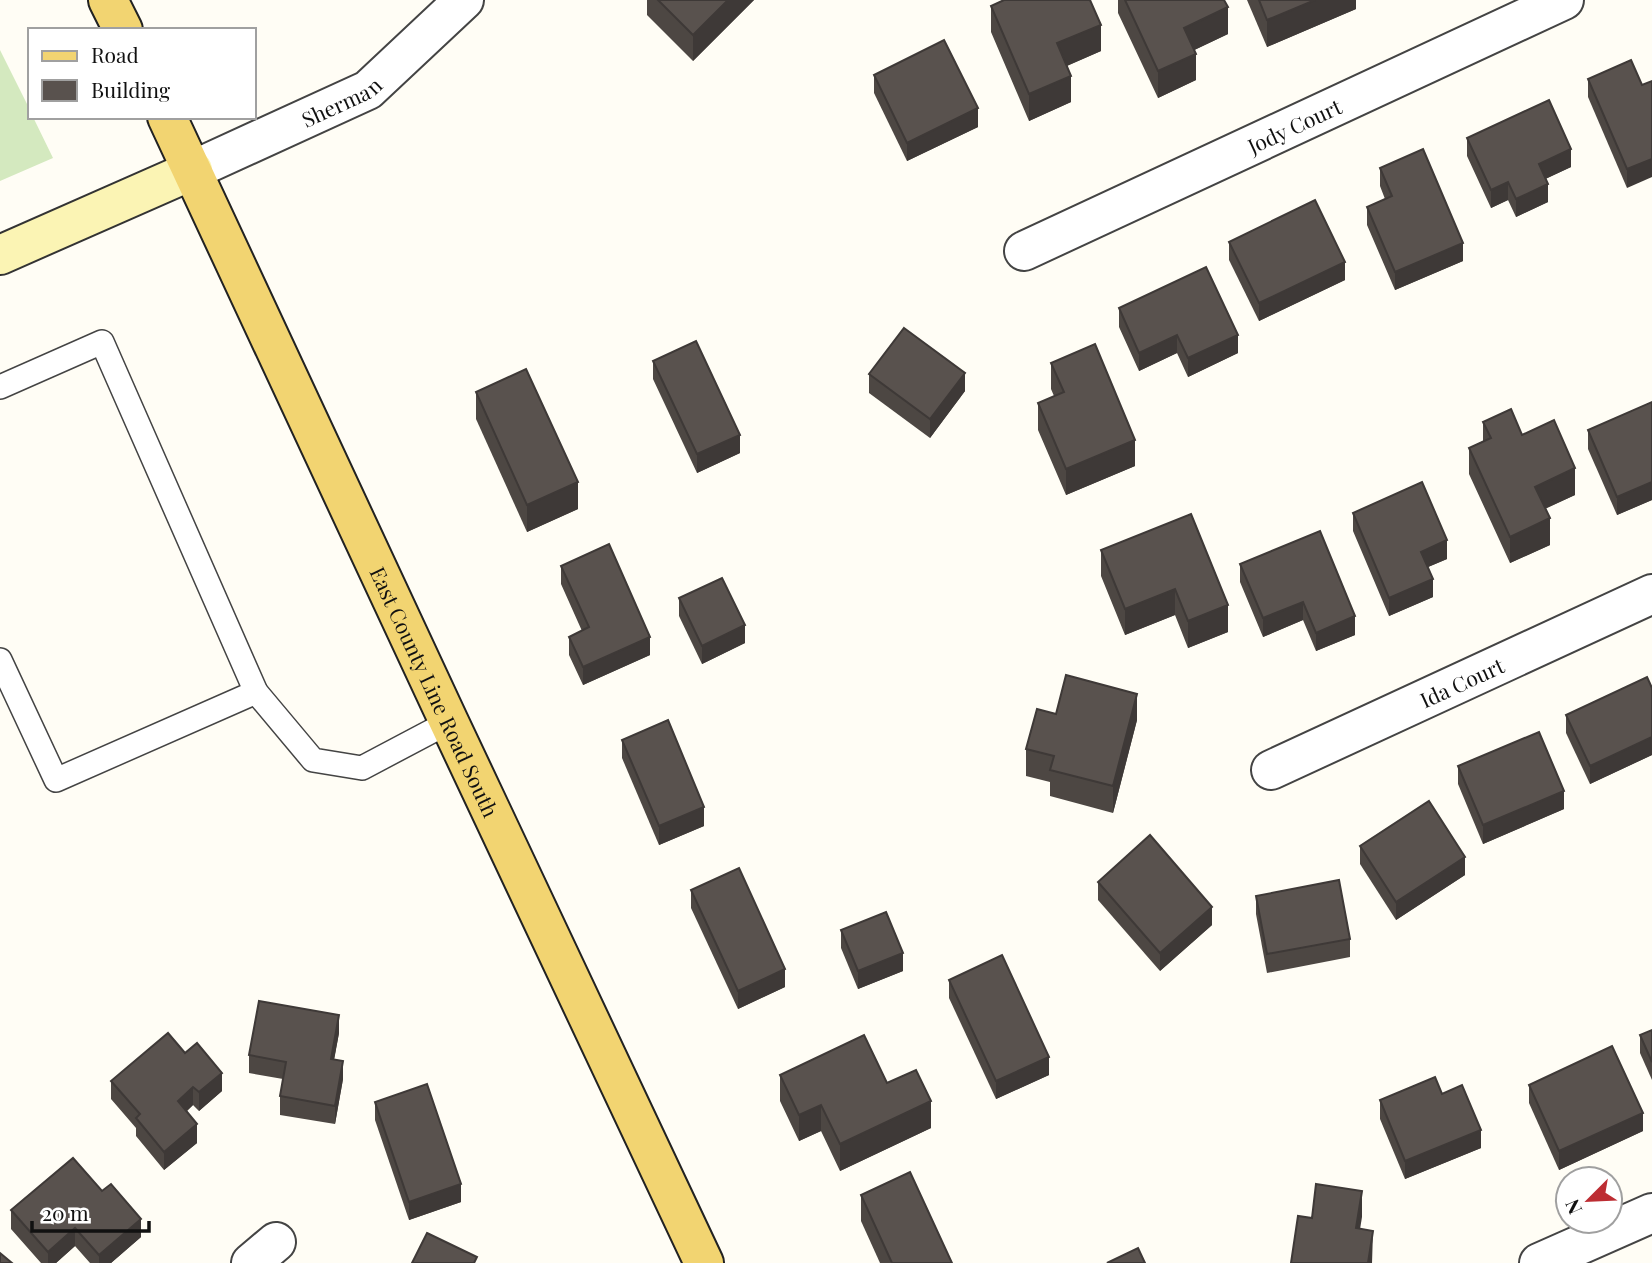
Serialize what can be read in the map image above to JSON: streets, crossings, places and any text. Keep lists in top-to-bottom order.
{
  "streets": {
    "main road": ["East County Line Road South"],
    "street": ["Sherman", "Jody Court", "Ida Court"]
  },
  "crossings": [
    ["Sherman", "East County Line Road South"]
  ],
  "legend": ["Road", "Building"],
  "scale_bar": "20 m",
  "north": "bottom left"
}
